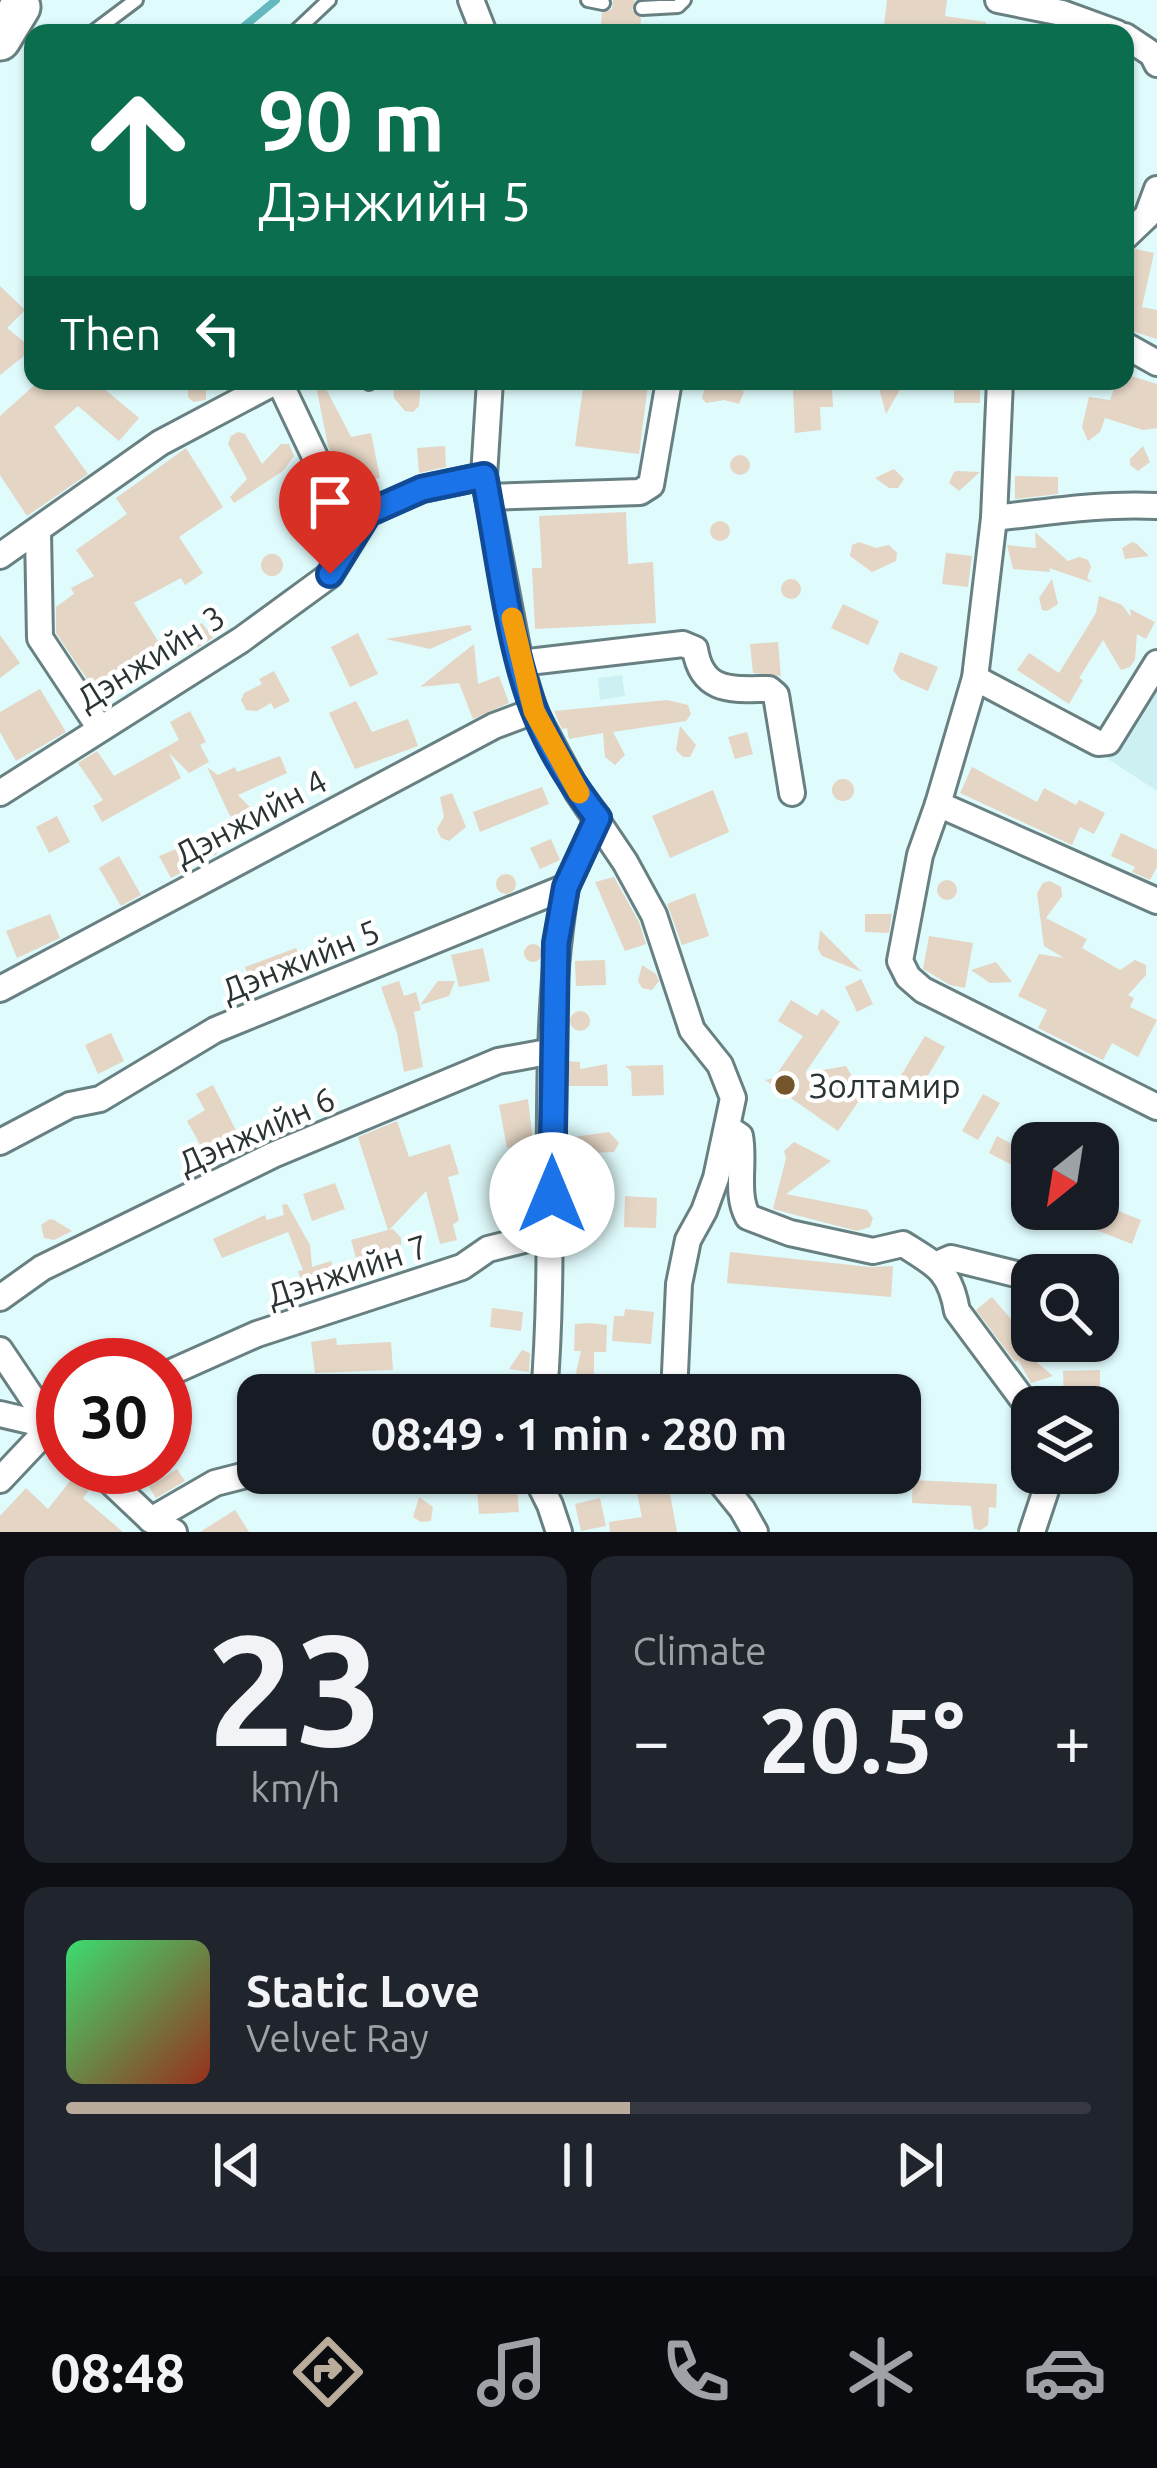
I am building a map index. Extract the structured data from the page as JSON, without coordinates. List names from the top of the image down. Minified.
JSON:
{"streets":{"street":["Дэнжийн 3","Дэнжийн 4","Дэнжийн 5","Дэнжийн 6","Дэнжийн 7"]},"places":["Золтамир"],"north":"bottom left","page":{"turn":["90 m","Дэнжийн 5"],"then":"Then","limit":"30","trip":"08:49 · 1 min · 280 m","tile":[["23","km/h"],"Climate"],"heat":["−","20.5°","+"],"song":["Static Love","Velvet Ray"],"tabs":"08:48"}}
